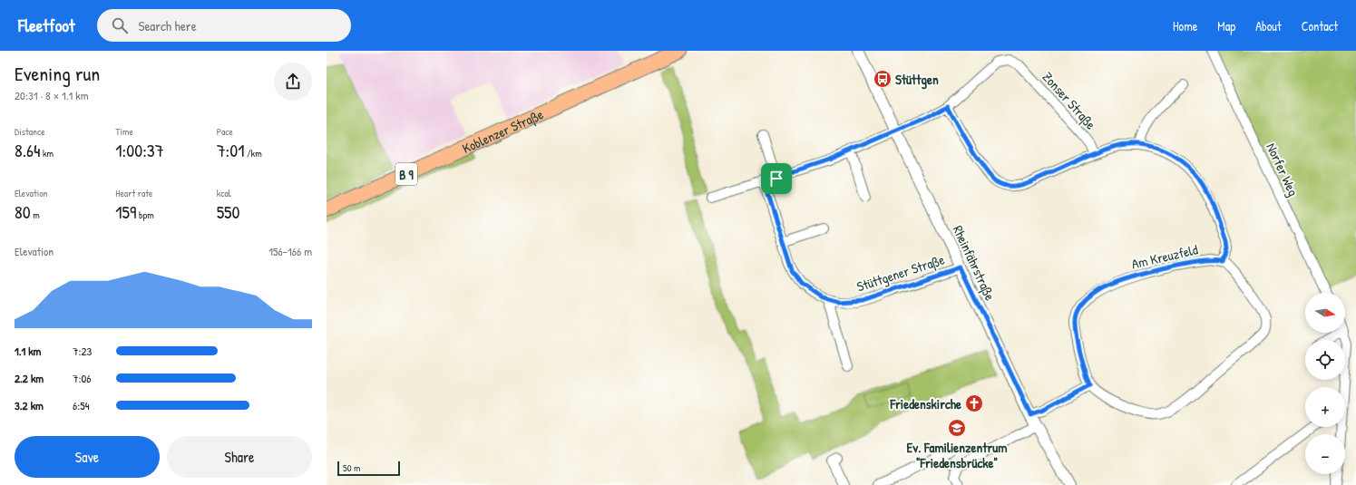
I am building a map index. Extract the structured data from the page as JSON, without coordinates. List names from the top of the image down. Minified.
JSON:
{"streets":{"main road":["Koblenzer Straße","B 9"],"street":["Zonser Straße","Norfer Weg","Am Kreuzfeld","Rheinfährstraße","Stüttgener Straße"]},"crossings":[["Zonser Straße","Rheinfährstraße"],["Rheinfährstraße","Stüttgener Straße"]],"places":{"bus stop":["Stüttgen"],"church":["Friedenskirche"],"school or university":["Ev. Familienzentrum \"Friedensbrücke\""]},"scale_bar":"50 m","north":"right","page":{"header":"Fleetfoot","search":"Search here","nav":["Home","Map","About","Contact"],"heading":["Evening run","20:31 · 8 × 1.1 km"],"stats":[["Distance","8.64 km"],["Time","1:00:37"],["Pace","7:01 /km"],["Elevation","80 m"],["Heart rate","159 bpm"],["kcal","550"]],"chart":["Elevation","156–166 m"],"map_buttons":["+","−"],"list":[{"name":"1.1 km","note":"7:23"},{"name":"2.2 km","note":"7:06"},{"name":"3.2 km","note":"6:54"}],"buttons":["Save","Share"],"scale":"50 m"}}
